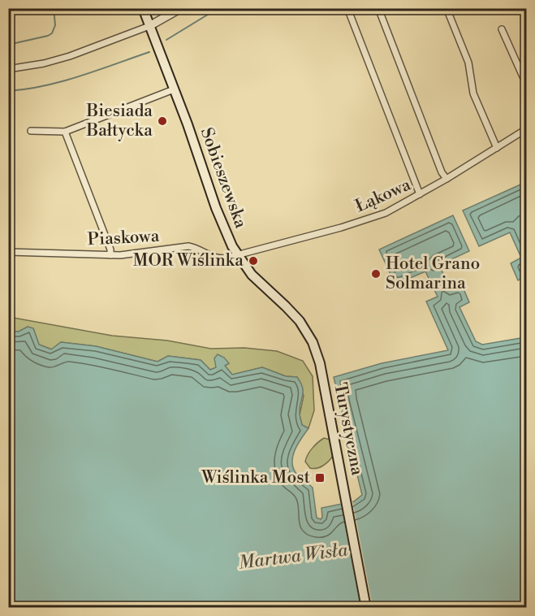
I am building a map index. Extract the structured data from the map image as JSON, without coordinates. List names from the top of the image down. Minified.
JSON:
{"streets":{"main road":["Sobieszewska","Turystyczna"],"street":["Łąkowa","Piaskowa"]},"crossings":[["Sobieszewska","Łąkowa"],["Sobieszewska","Piaskowa"],["Sobieszewska","Turystyczna"],["Łąkowa","Piaskowa"]],"water":["Martwa Wisła"],"places":{"other":["Biesiada Bałtycka","MOR Wiślinka","Hotel Grano Solmarina"],"transit":["Wiślinka Most"]}}
